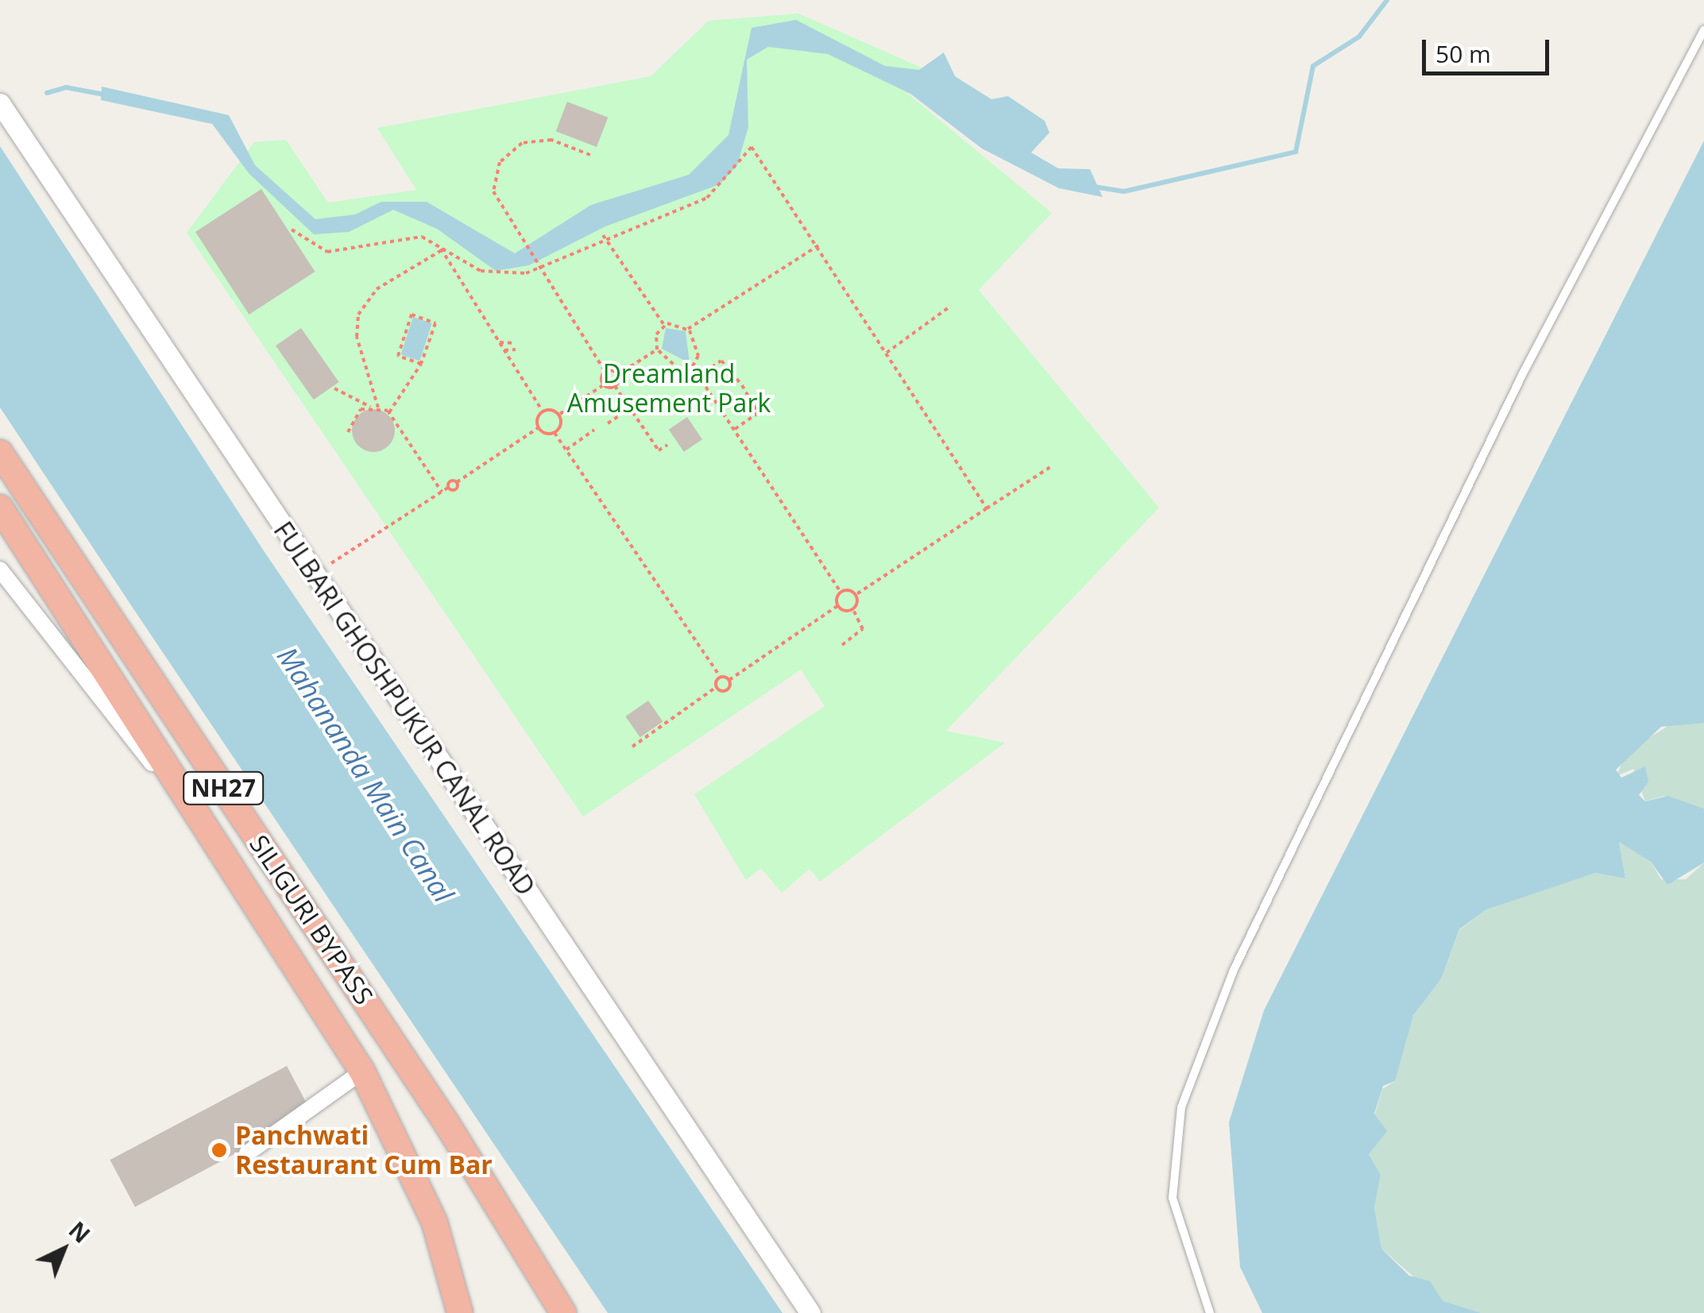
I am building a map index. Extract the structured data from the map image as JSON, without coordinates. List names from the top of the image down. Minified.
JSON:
{"streets":{"highway":["NH27","SILIGURI BYPASS"],"street":["FULBARI GHOSHPUKUR CANAL ROAD"]},"water":["Mahananda Main Canal"],"parks":["Dreamland Amusement Park"],"places":["Panchwati Restaurant Cum Bar"],"scale_bar":"50 m","north":"top right"}
